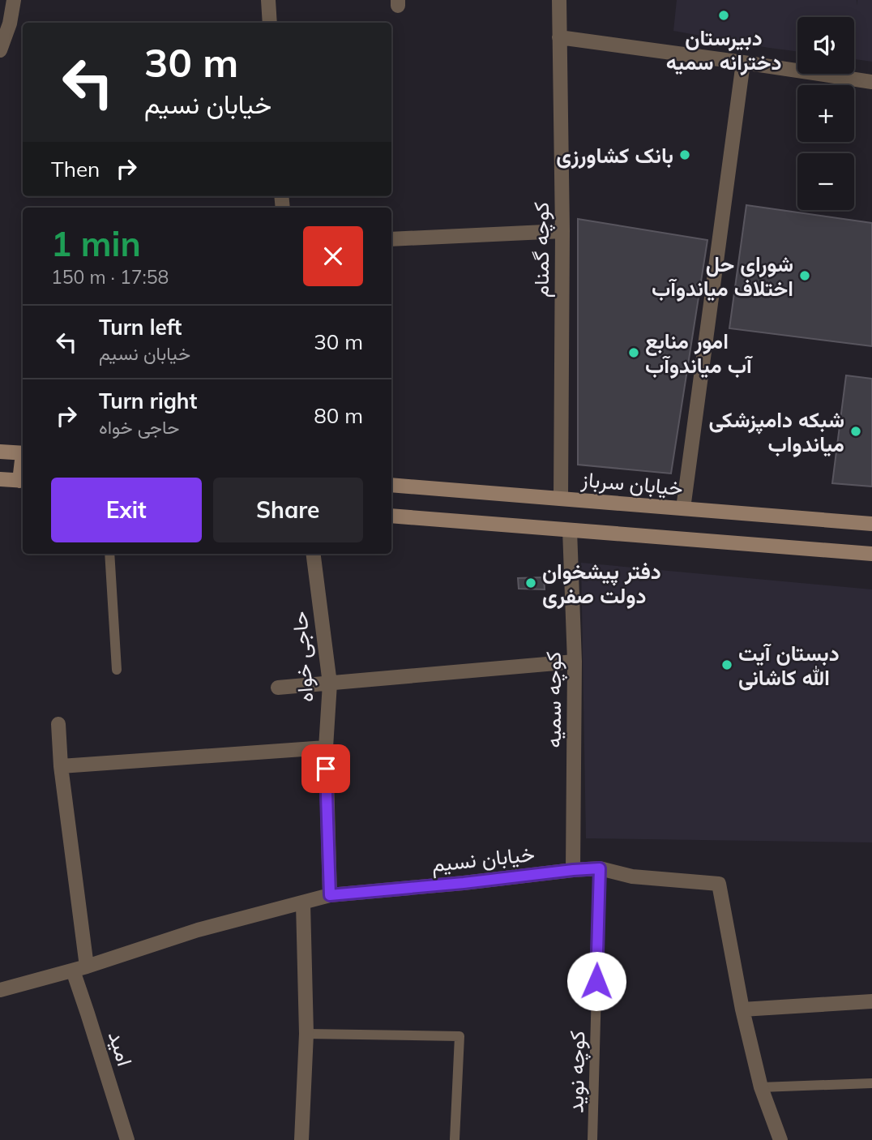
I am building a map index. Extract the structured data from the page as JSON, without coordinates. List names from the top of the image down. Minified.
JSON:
{"streets":{"main road":["خیابان سرباز"],"street":["کوچه گمنام","حاجی خواه","کوچه سمیه","خیابان نسیم","امید"],"lane":["کوچه نوید"]},"crossings":[["کوچه گمنام","خیابان سرباز"],["حاجی خواه","خیابان نسیم"],["کوچه سمیه","خیابان نسیم"],["خیابان نسیم","امید"],["خیابان نسیم","کوچه نوید"]],"places":["دبیرستان دخترانه سمیه","بانک کشاورزی","شورای حل اختلاف میاندوآب","امور منابع آب میاندوآب","شبکه دامپزشکی میاندواب","دفتر پیشخوان دولت صفری","دبستان آیت الله کاشانی"],"page":{"map_buttons":["+","−"],"turn":["30 m","خیابان نسیم"],"then":"Then","heading":["1 min","150 m · 17:58"],"list":[{"name":"Turn left","note":"خیابان نسیم","value":"30 m"},{"name":"Turn right","note":"حاجی خواه","value":"80 m"}],"buttons":["Exit","Share"]}}
